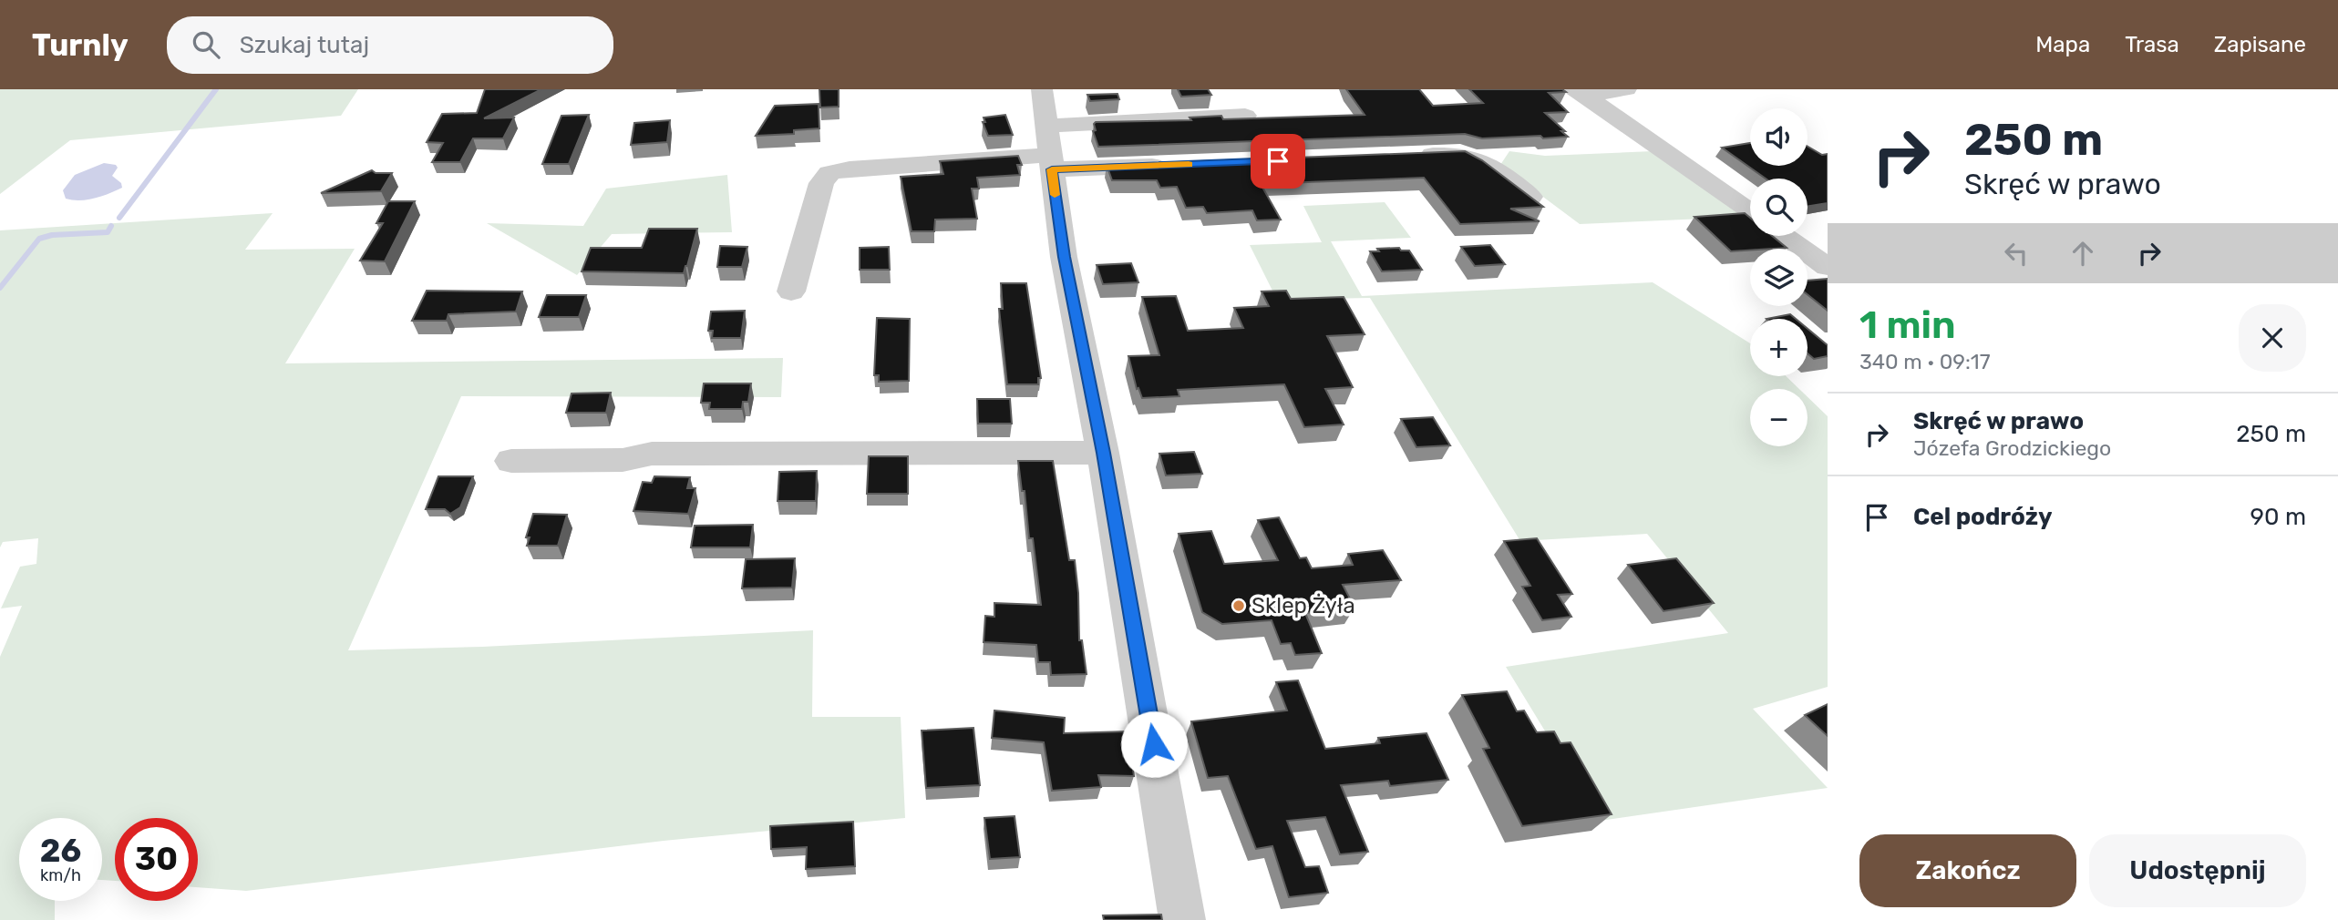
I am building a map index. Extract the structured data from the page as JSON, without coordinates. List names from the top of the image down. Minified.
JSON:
{"places":["Sklep Żyła"],"page":{"header":"Turnly","search":"Szukaj tutaj","nav":["Mapa","Trasa","Zapisane"],"turn":["250 m","Skręć w prawo"],"map_buttons":["+","−"],"heading":["1 min","340 m · 09:17"],"list":[{"name":"Skręć w prawo","note":"Józefa Grodzickiego","value":"250 m"},{"name":"Cel podróży","value":"90 m"}],"speed":"26 km/h","limit":"30","buttons":["Zakończ","Udostępnij"]}}
